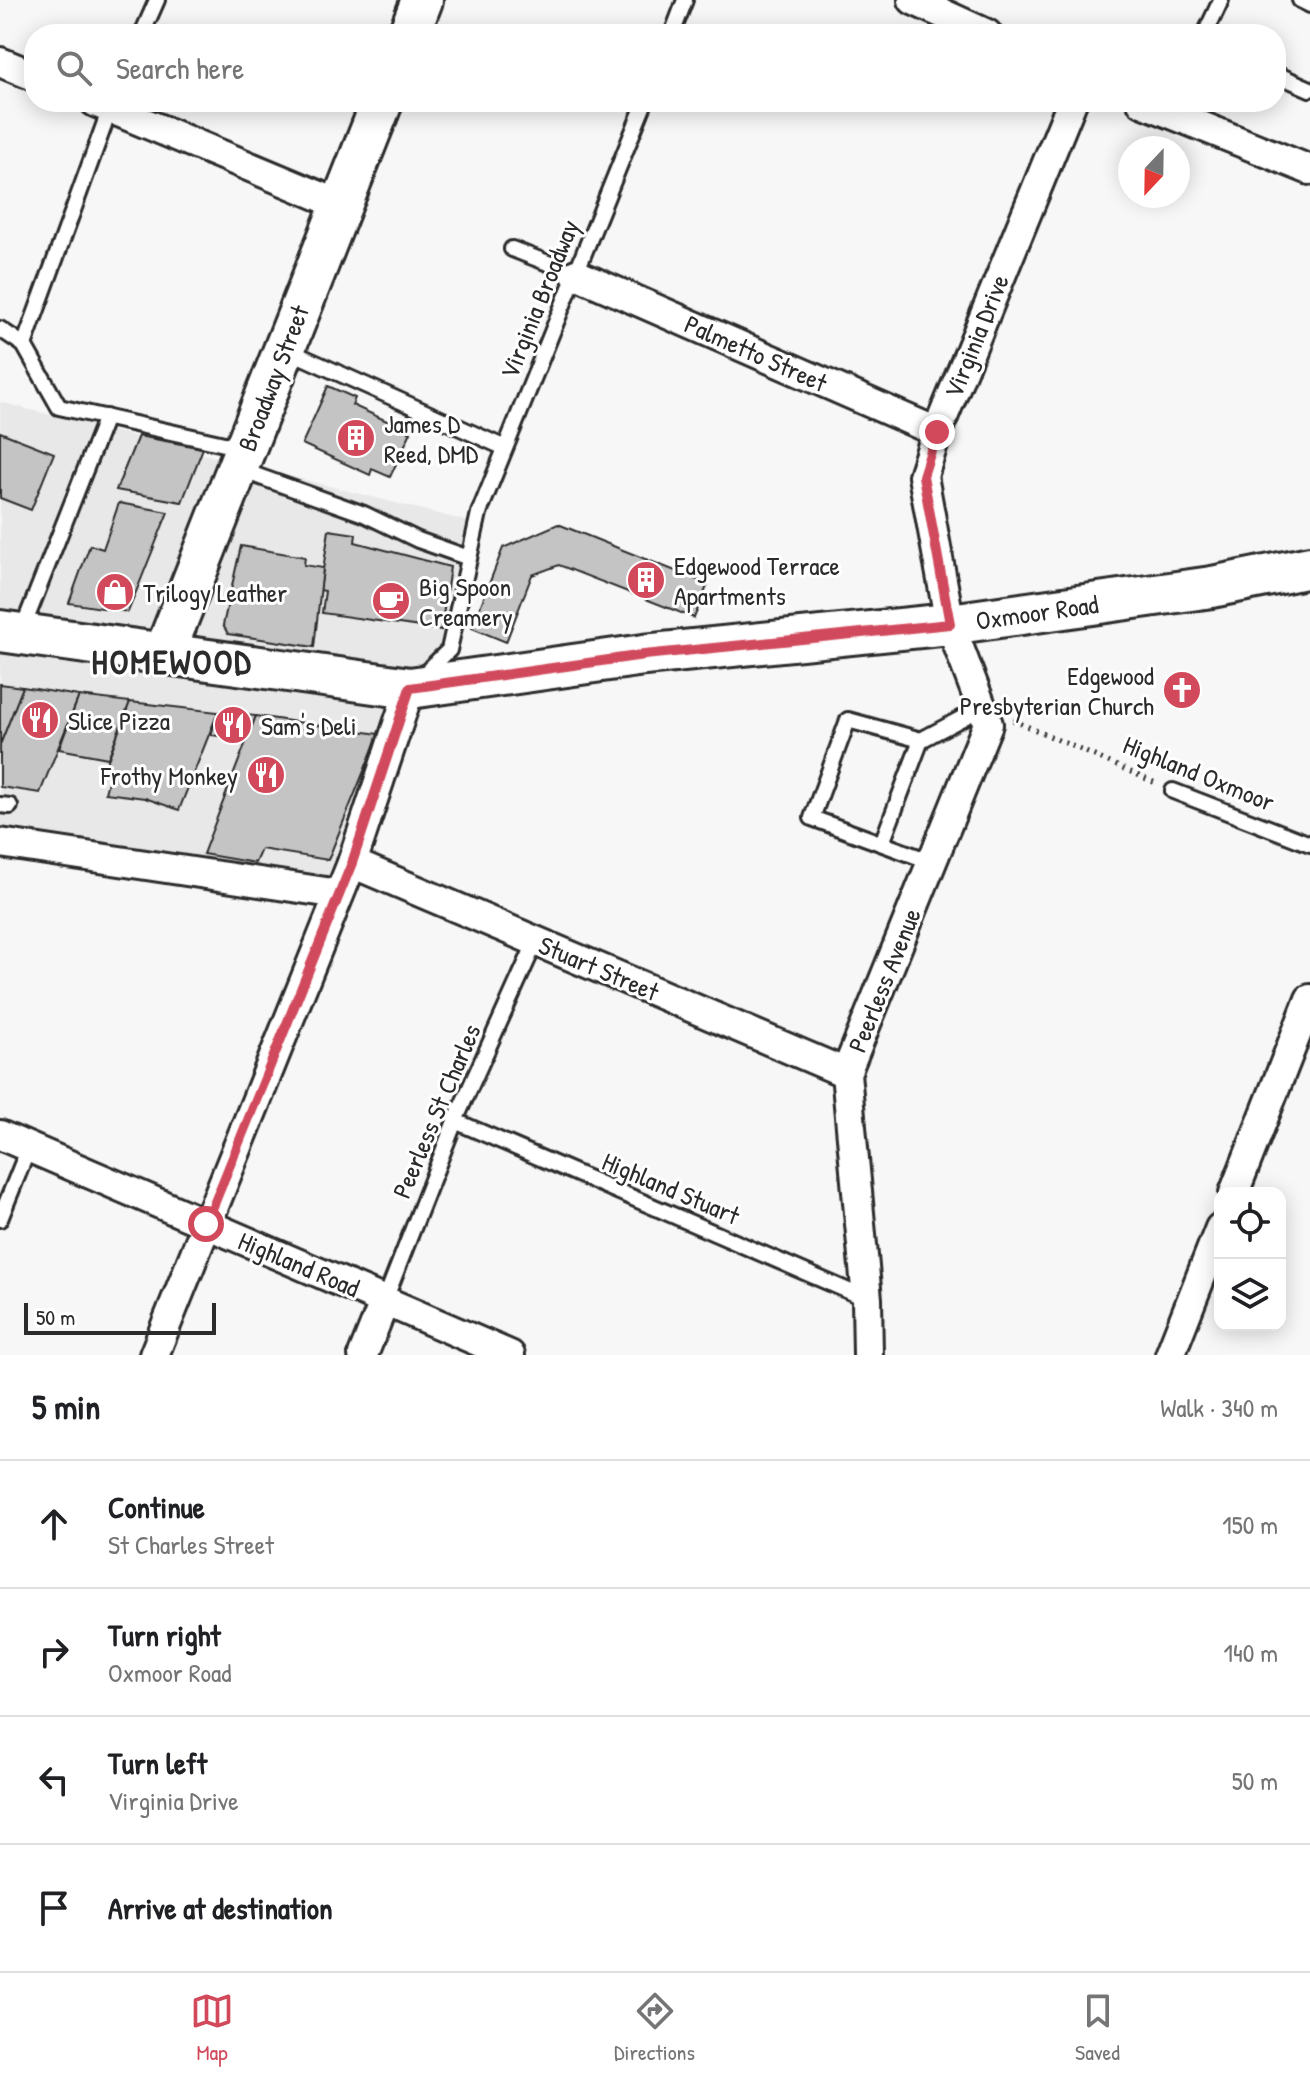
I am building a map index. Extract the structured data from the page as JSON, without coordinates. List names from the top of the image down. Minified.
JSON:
{"streets":{"main road":["Broadway Street","Oxmoor Road"],"street":["Virginia Drive","Palmetto Street","Stuart Street","Peerless Avenue","Highland Road"],"lane":["Virginia Broadway","Highland Oxmoor","Peerless St Charles","Highland Stuart"]},"crossings":[["Virginia Broadway","Palmetto Street"],["Virginia Broadway","Oxmoor Road"],["Virginia Drive","Palmetto Street"],["Virginia Drive","Oxmoor Road"],["Virginia Drive","Peerless Avenue"],["Broadway Street","Oxmoor Road"],["Oxmoor Road","Peerless Avenue"],["Highland Oxmoor","Peerless Avenue"],["Stuart Street","Peerless Avenue"],["Stuart Street","Peerless St Charles"],["Peerless Avenue","Highland Stuart"],["Peerless St Charles","Highland Stuart"],["Peerless St Charles","Highland Road"]],"districts":["HOMEWOOD"],"places":{"building":["James D Reed, DMD","Edgewood Terrace Apartments"],"shop":["Trilogy Leather"],"cafe":["Big Spoon Creamery"],"church":["Edgewood Presbyterian Church"],"restaurant":["Slice Pizza","Sam's Deli","Frothy Monkey"]},"scale_bar":"50 m","north":"bottom","page":{"search":"Search here","scale":"50 m","heading":["5 min","Walk · 340 m"],"list":[["Continue","St Charles Street","150 m"],["Turn right","Oxmoor Road","140 m"],["Turn left","Virginia Drive","50 m"],"Arrive at destination"],"nav":["Map","Directions","Saved"]}}
